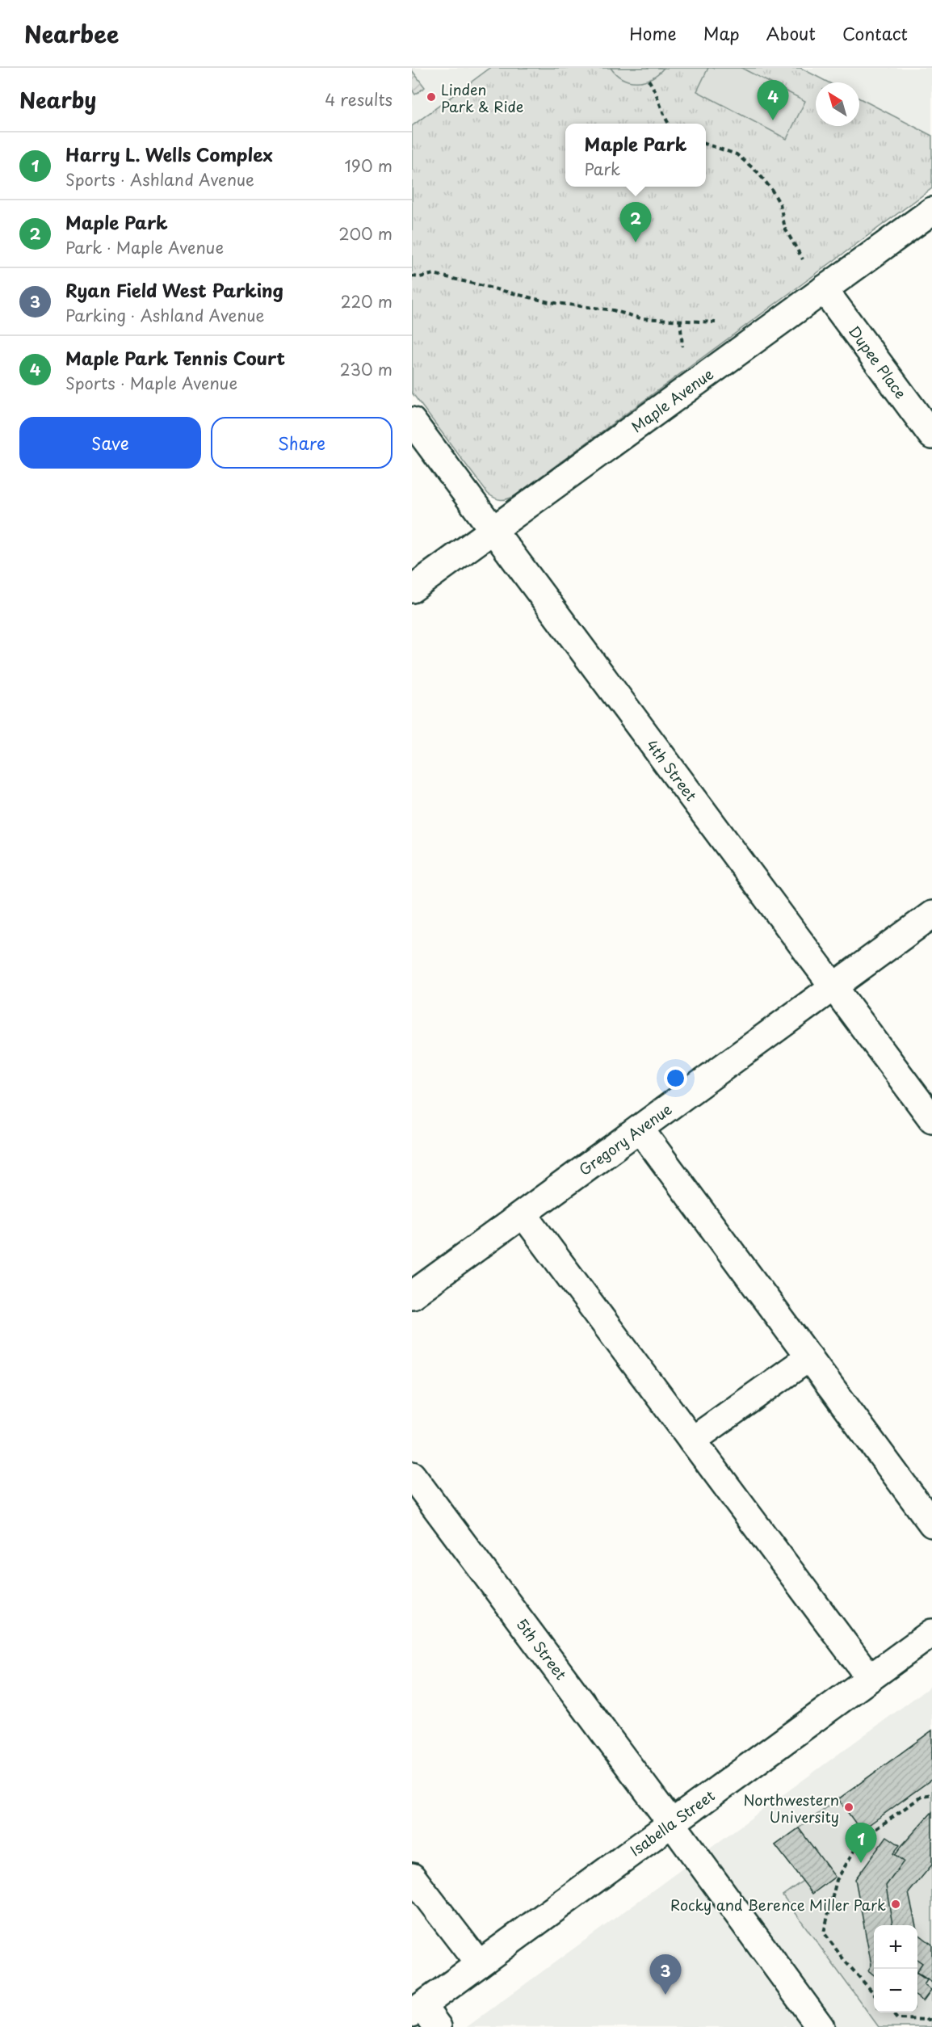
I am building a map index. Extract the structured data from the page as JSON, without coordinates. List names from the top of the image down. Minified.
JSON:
{"streets":{"street":["Dupee Place","Maple Avenue","4th Street","Gregory Avenue","5th Street","Isabella Street"]},"crossings":[["Dupee Place","Maple Avenue"],["Maple Avenue","4th Street"],["4th Street","Gregory Avenue"],["5th Street","Isabella Street"]],"places":["Linden Park & Ride","Northwestern University","Rocky and Berence Miller Park"],"north":"top left","page":{"header":"Nearbee","nav":["Home","Map","About","Contact"],"heading":["Nearby","4 results"],"pins":["4","2","1","3"],"popup":["Maple Park","Park"],"list":[{"mark":"1","name":"Harry L. Wells Complex","note":"Sports · Ashland Avenue","value":"190 m"},{"mark":"2","name":"Maple Park","note":"Park · Maple Avenue","value":"200 m"},{"mark":"3","name":"Ryan Field West Parking","note":"Parking · Ashland Avenue","value":"220 m"},{"mark":"4","name":"Maple Park Tennis Court","note":"Sports · Maple Avenue","value":"230 m"}],"buttons":["Save","Share"],"map_buttons":["+","−"]}}
